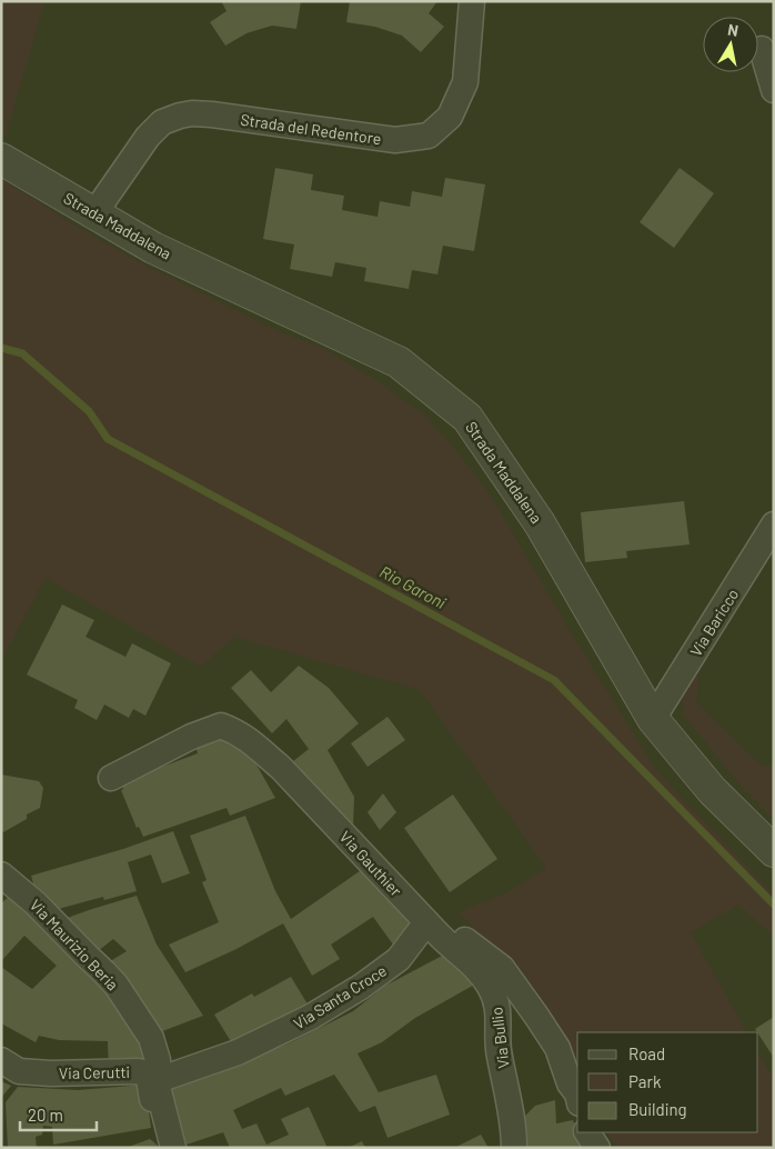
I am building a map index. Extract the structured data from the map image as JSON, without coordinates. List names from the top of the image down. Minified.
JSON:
{"streets":{"street":["Strada del Redentore","Strada Maddalena","Via Baricco","Via Gauthier","Via Maurizio Beria","Via Santa Croce","Via Bullio","Via Cerutti"]},"crossings":[["Strada del Redentore","Strada Maddalena"],["Strada Maddalena","Via Baricco"],["Via Gauthier","Via Santa Croce"],["Via Gauthier","Via Bullio"],["Via Maurizio Beria","Via Santa Croce"],["Via Santa Croce","Via Bullio"]],"water":["Rio Garoni"],"legend":["Road","Park","Building"],"scale_bar":"20 m","north":"top"}
